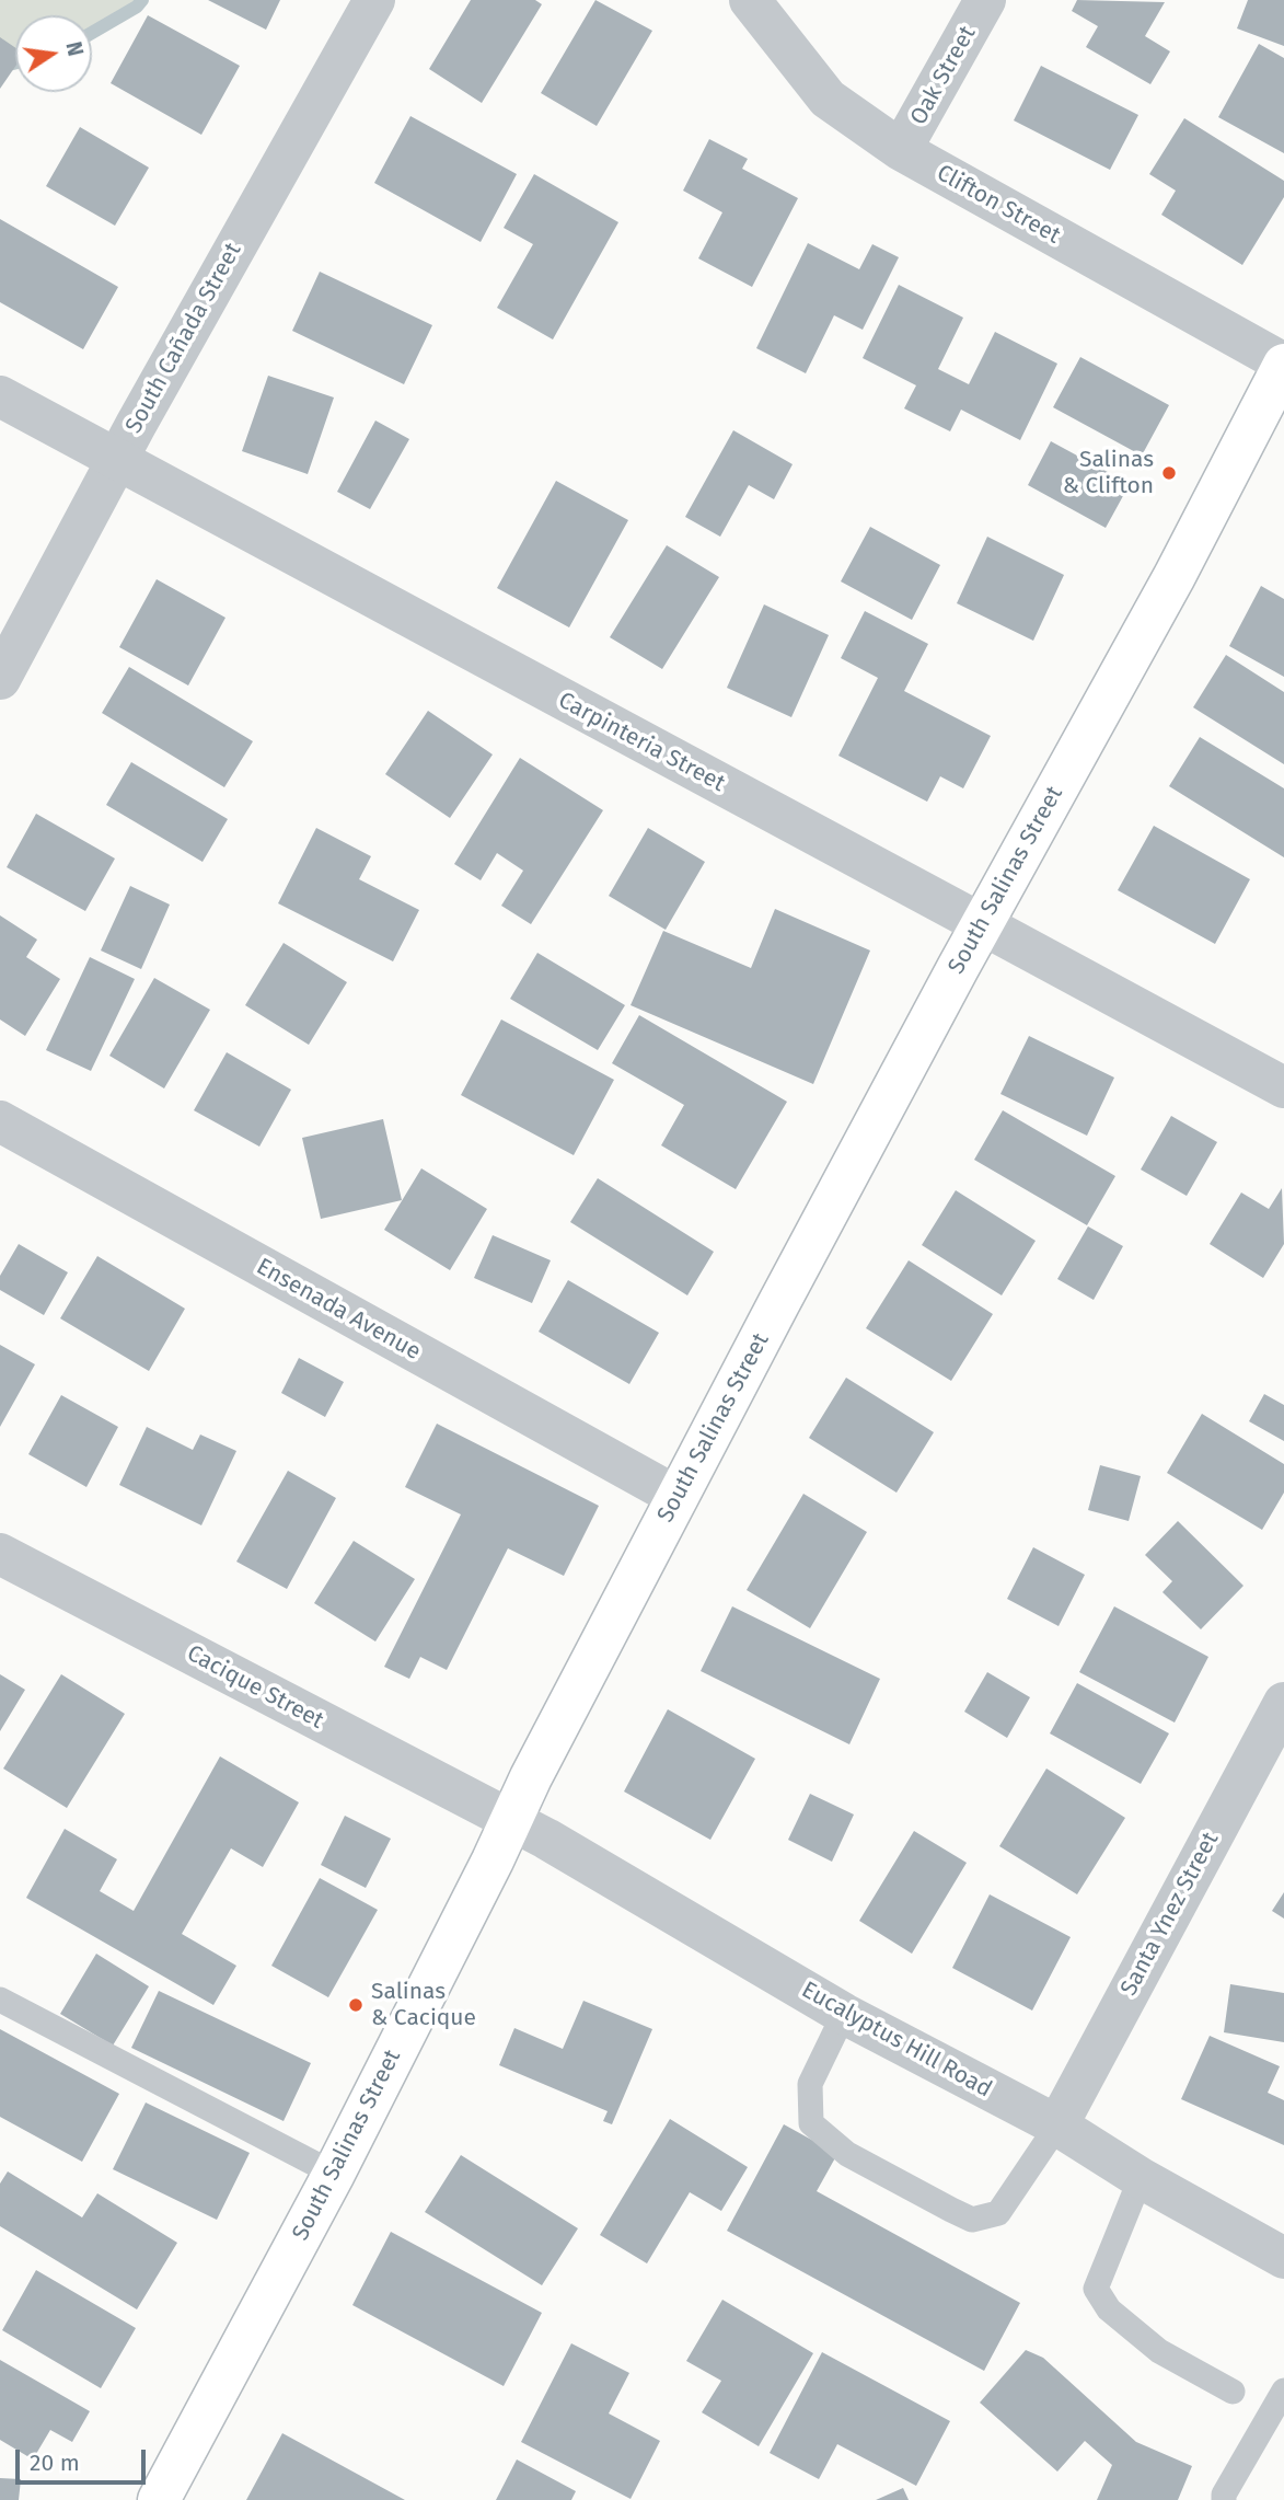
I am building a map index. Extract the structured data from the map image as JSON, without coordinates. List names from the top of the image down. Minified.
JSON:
{"streets":{"main road":["South Salinas Street"],"street":["Oak Street","Clifton Street","South Cañada Street","Carpinteria Street","Ensenada Avenue","Cacique Street","Santa Ynez Street","Eucalyptus Hill Road"]},"crossings":[["Oak Street","Clifton Street"],["Clifton Street","South Salinas Street"],["South Cañada Street","Carpinteria Street"],["Carpinteria Street","South Salinas Street"],["South Salinas Street","Ensenada Avenue"],["South Salinas Street","Cacique Street"],["South Salinas Street","Eucalyptus Hill Road"],["Cacique Street","Eucalyptus Hill Road"],["Santa Ynez Street","Eucalyptus Hill Road"]],"places":["Salinas & Clifton","Salinas & Cacique"],"scale_bar":"20 m","north":"right"}
